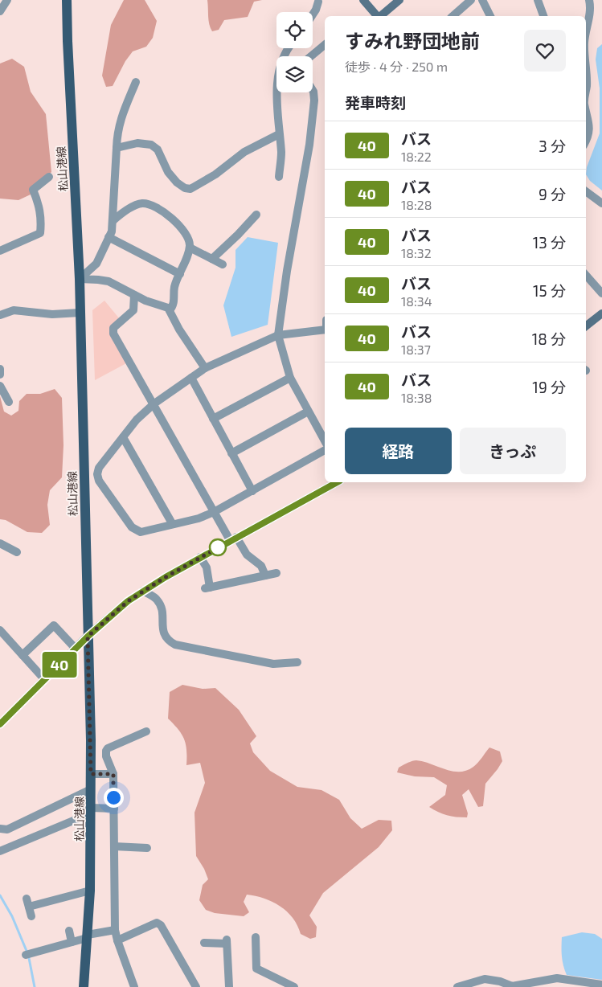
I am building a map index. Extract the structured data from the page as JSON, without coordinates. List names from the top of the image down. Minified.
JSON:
{"streets":{"main road":["松山港線"]},"lines":["bus line 40"],"page":{"on_map":"40","heading":[["すみれ野団地前","徒歩 · 4 分 · 250 m"],"発車時刻"],"list":[{"mark":"40","name":"バス","note":"18:22","value":"3 分"},{"mark":"40","name":"バス","note":"18:28","value":"9 分"},{"mark":"40","name":"バス","note":"18:32","value":"13 分"},{"mark":"40","name":"バス","note":"18:34","value":"15 分"},{"mark":"40","name":"バス","note":"18:37","value":"18 分"},{"mark":"40","name":"バス","note":"18:38","value":"19 分"}],"buttons":["経路","きっぷ"]}}
